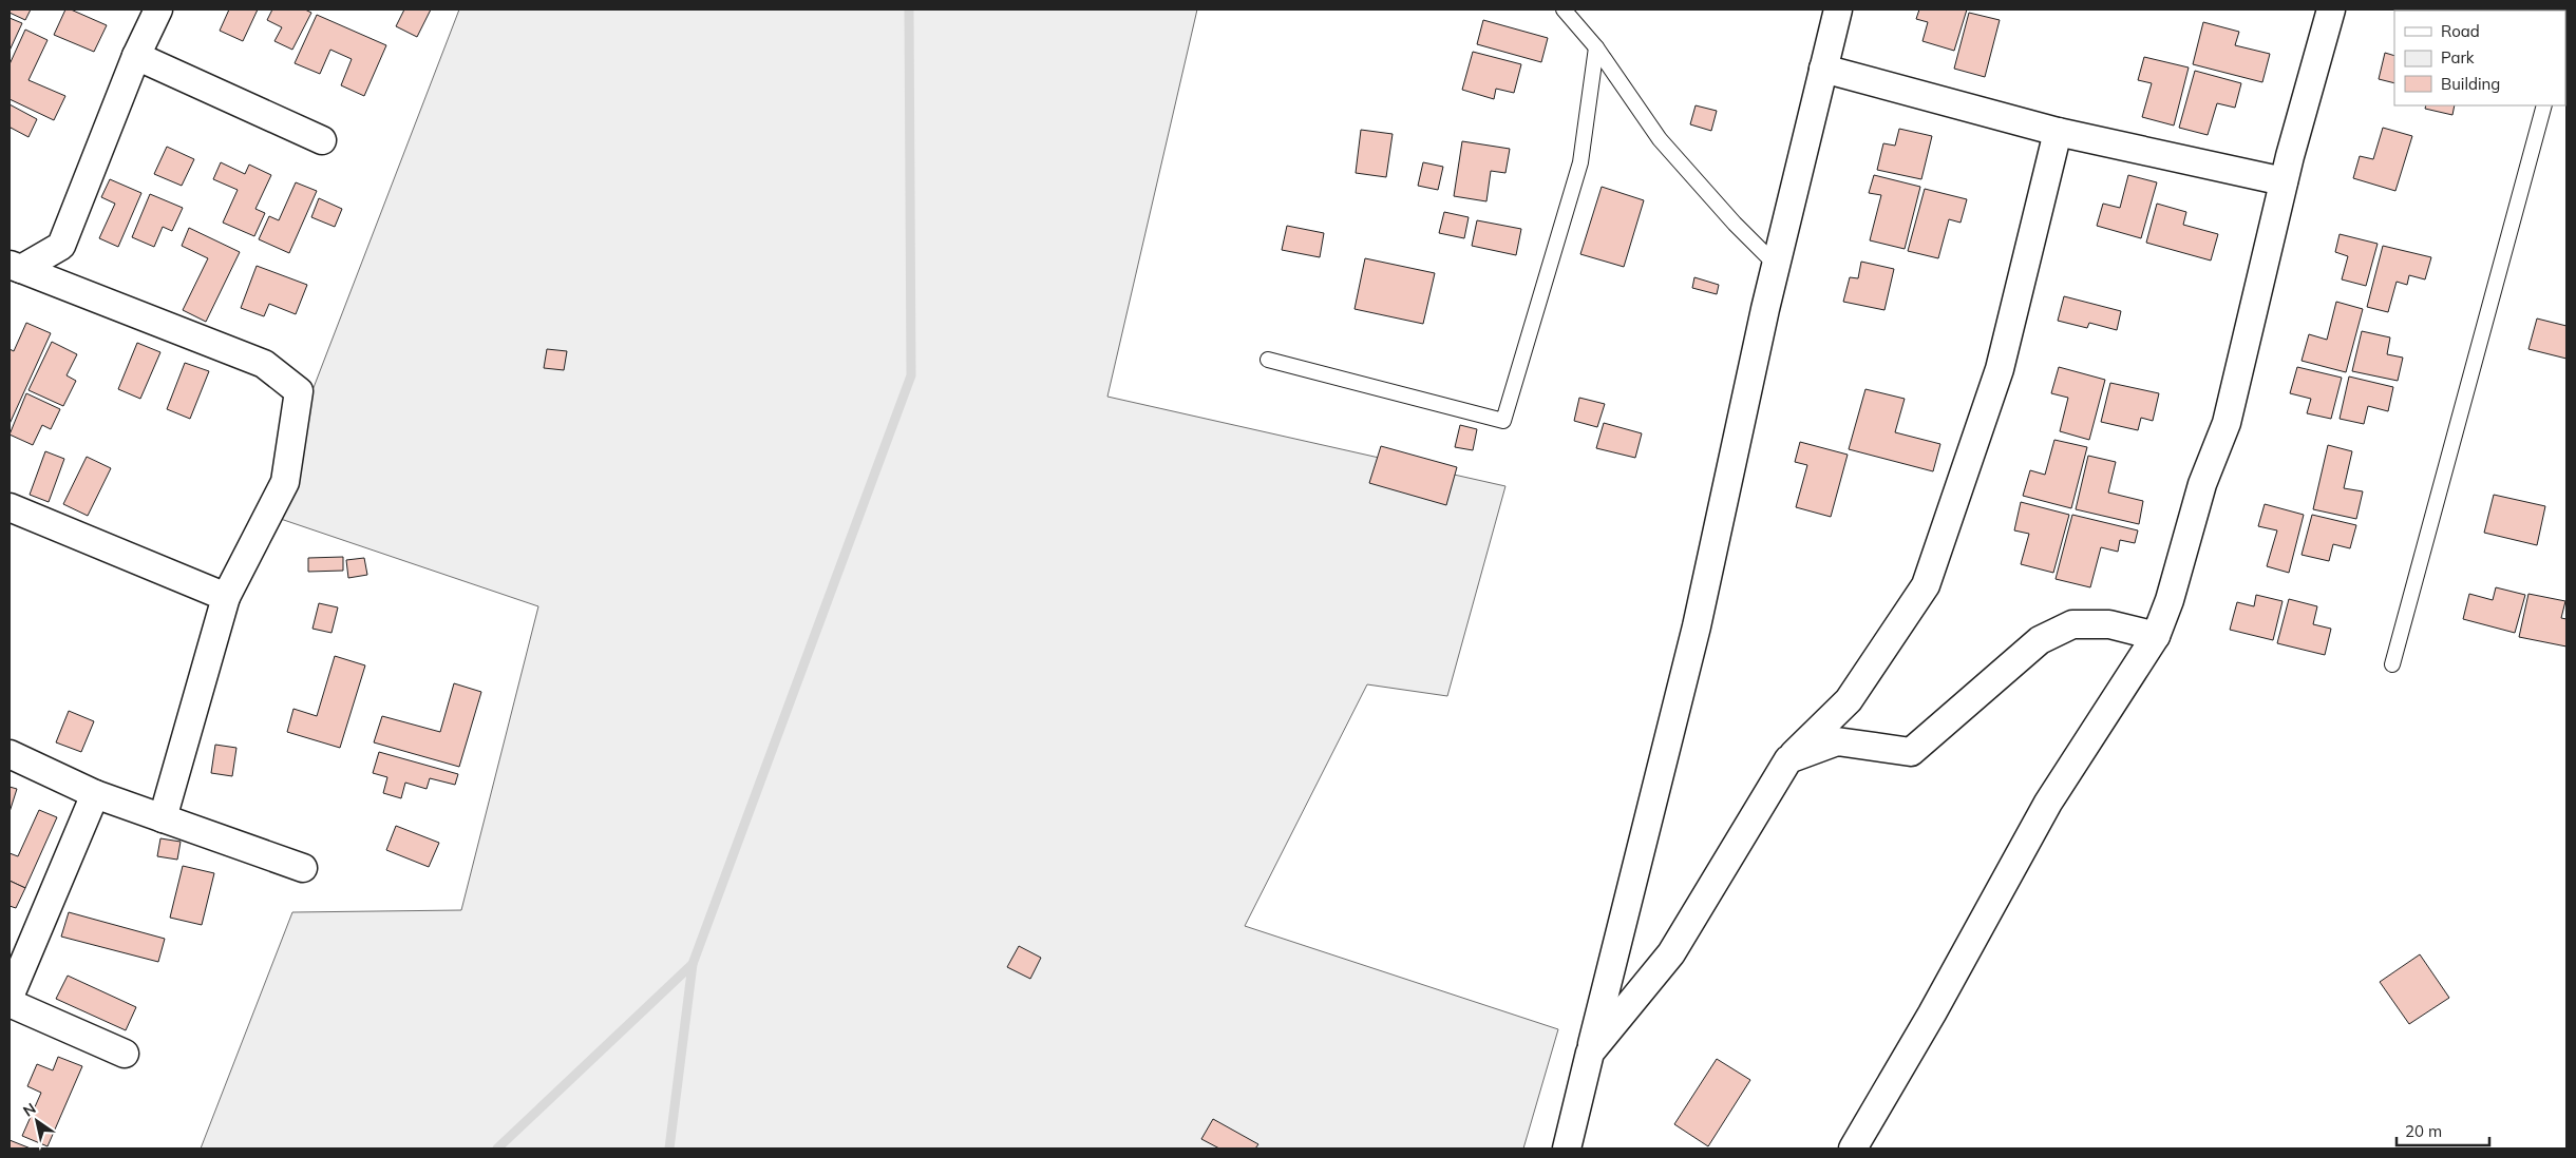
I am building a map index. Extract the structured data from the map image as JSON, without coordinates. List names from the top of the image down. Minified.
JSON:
{"legend":["Road","Park","Building"],"scale_bar":"20 m","north":"top left"}
